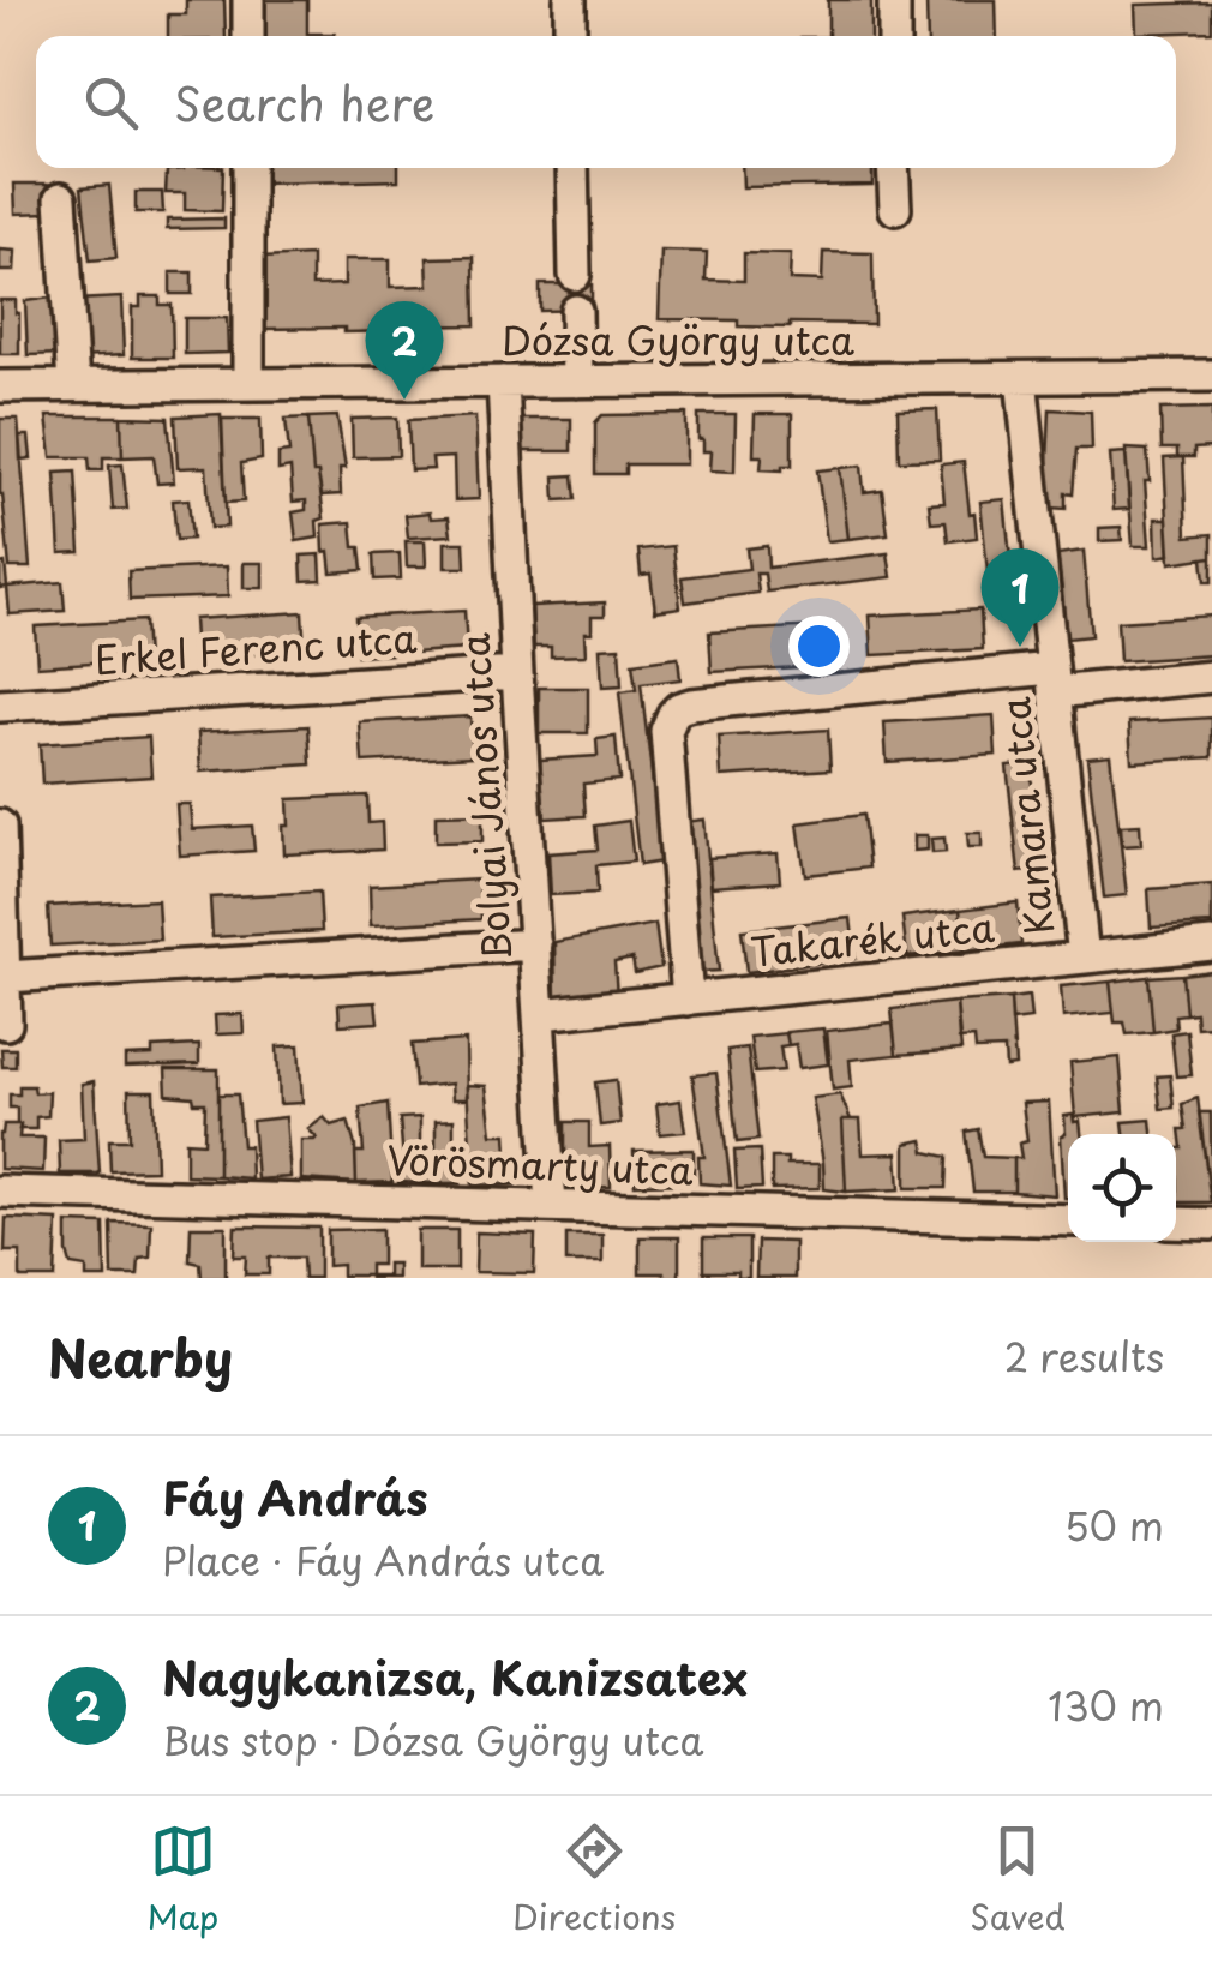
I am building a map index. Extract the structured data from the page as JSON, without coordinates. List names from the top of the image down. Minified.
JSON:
{"streets":{"street":["Dózsa György utca","Erkel Ferenc utca","Bolyai János utca","Kamara utca","Takarék utca","Vörösmarty utca"]},"crossings":[["Dózsa György utca","Bolyai János utca"],["Dózsa György utca","Kamara utca"],["Erkel Ferenc utca","Bolyai János utca"],["Bolyai János utca","Takarék utca"],["Bolyai János utca","Vörösmarty utca"],["Kamara utca","Takarék utca"]],"page":{"search":"Search here","pins":["2","1"],"heading":["Nearby","2 results"],"list":[{"mark":"1","name":"Fáy András","note":"Place · Fáy András utca","value":"50 m"},{"mark":"2","name":"Nagykanizsa, Kanizsatex","note":"Bus stop · Dózsa György utca","value":"130 m"}],"nav":["Map","Directions","Saved"]}}
